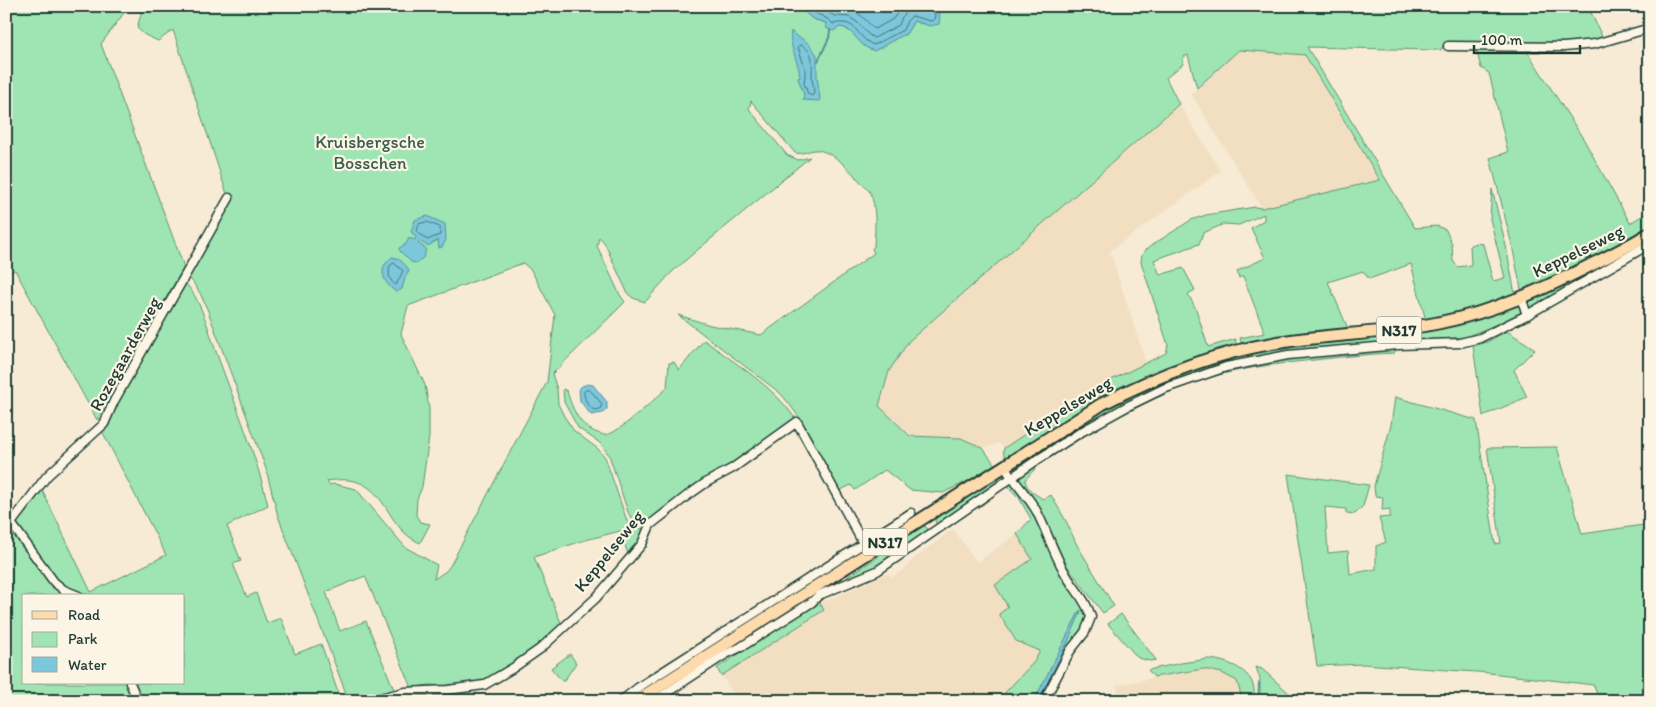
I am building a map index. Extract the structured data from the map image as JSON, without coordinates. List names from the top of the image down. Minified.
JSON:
{"streets":{"main road":["Keppelseweg","N317"],"street":["Rozegaarderweg"]},"parks":["Kruisbergsche Bosschen"],"legend":["Road","Park","Water"],"scale_bar":"100 m"}
